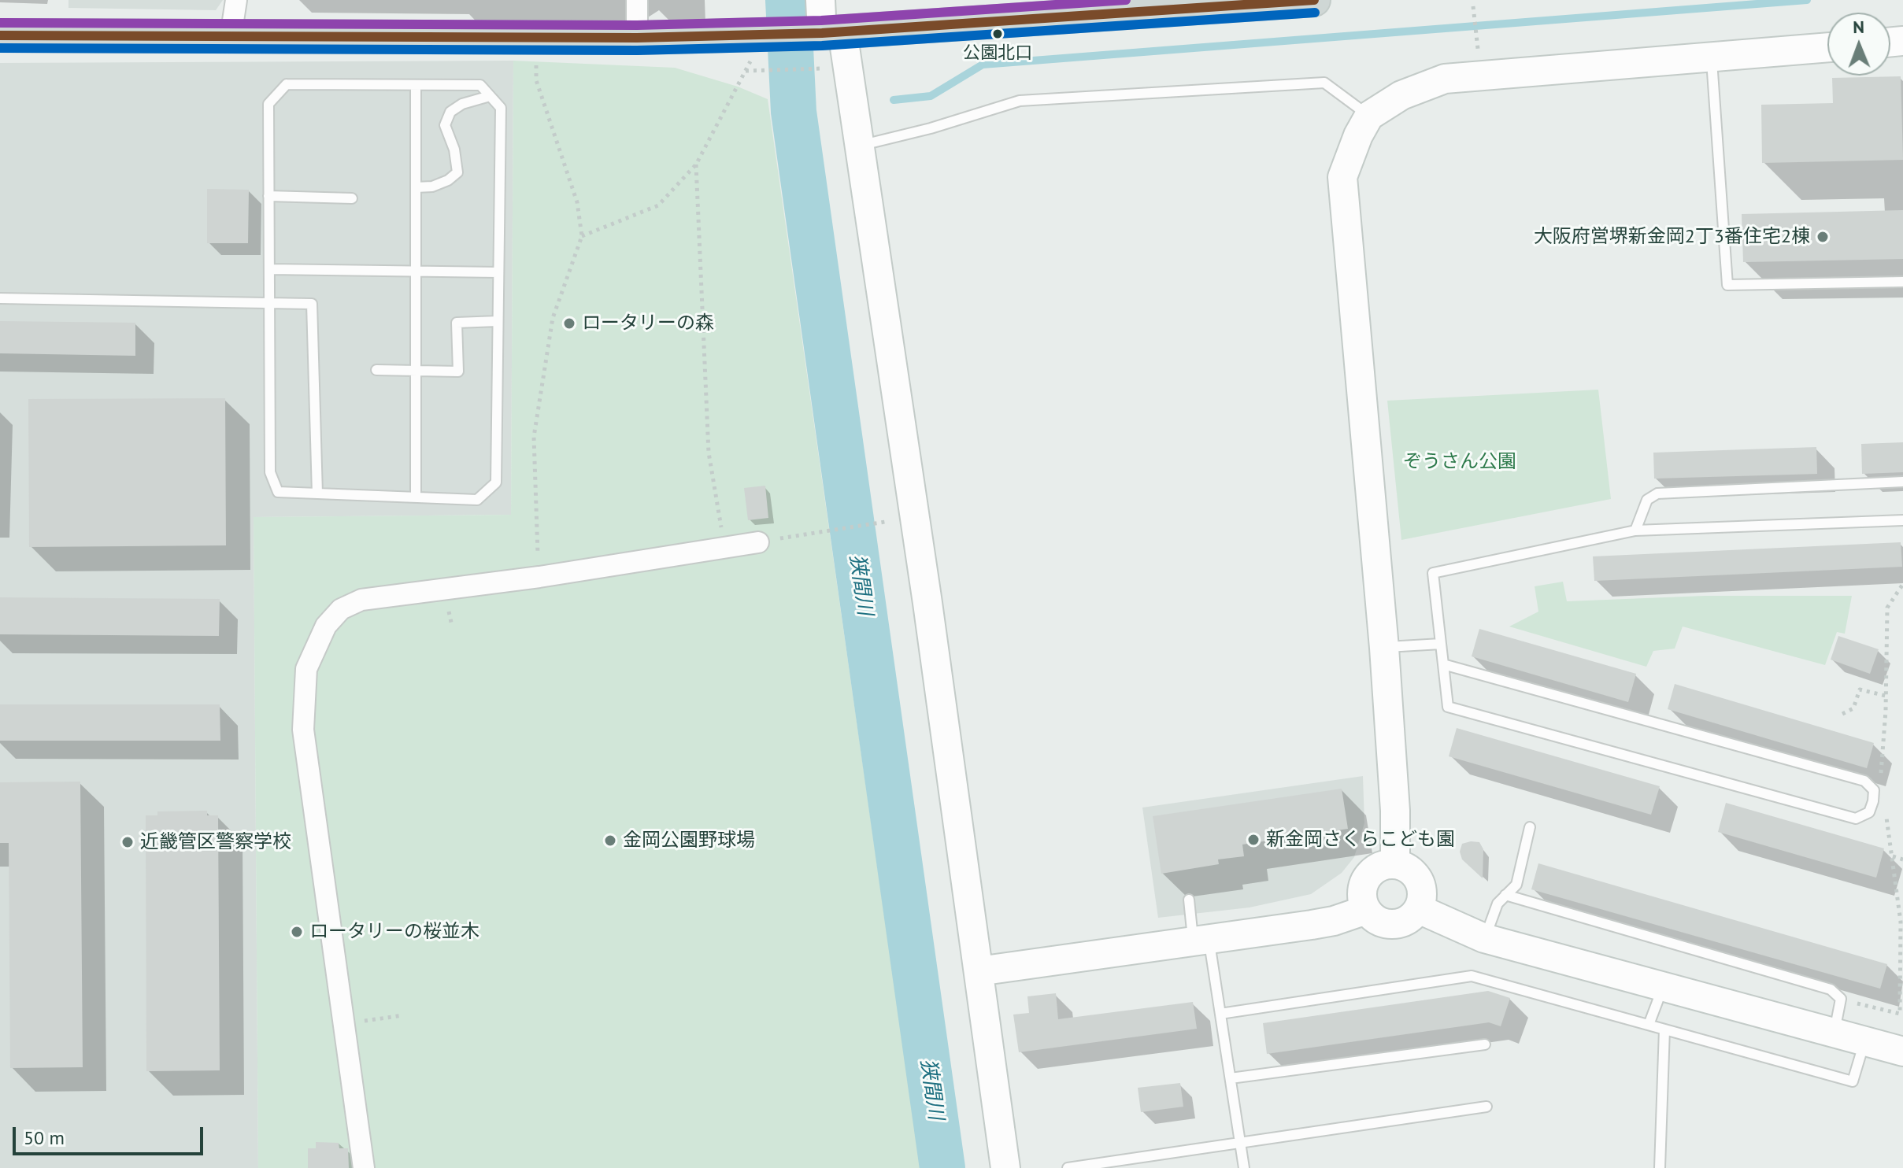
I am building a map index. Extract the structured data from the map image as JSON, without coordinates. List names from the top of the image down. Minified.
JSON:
{"water":["狭間川"],"parks":["ぞうさん公園"],"places":["公園北口","大阪府営堺新金岡2丁3番住宅2棟","ロータリーの森","新金岡さくらこども園","金岡公園野球場","近畿管区警察学校","ロータリーの桜並木"],"scale_bar":"50 m","north":"top"}
